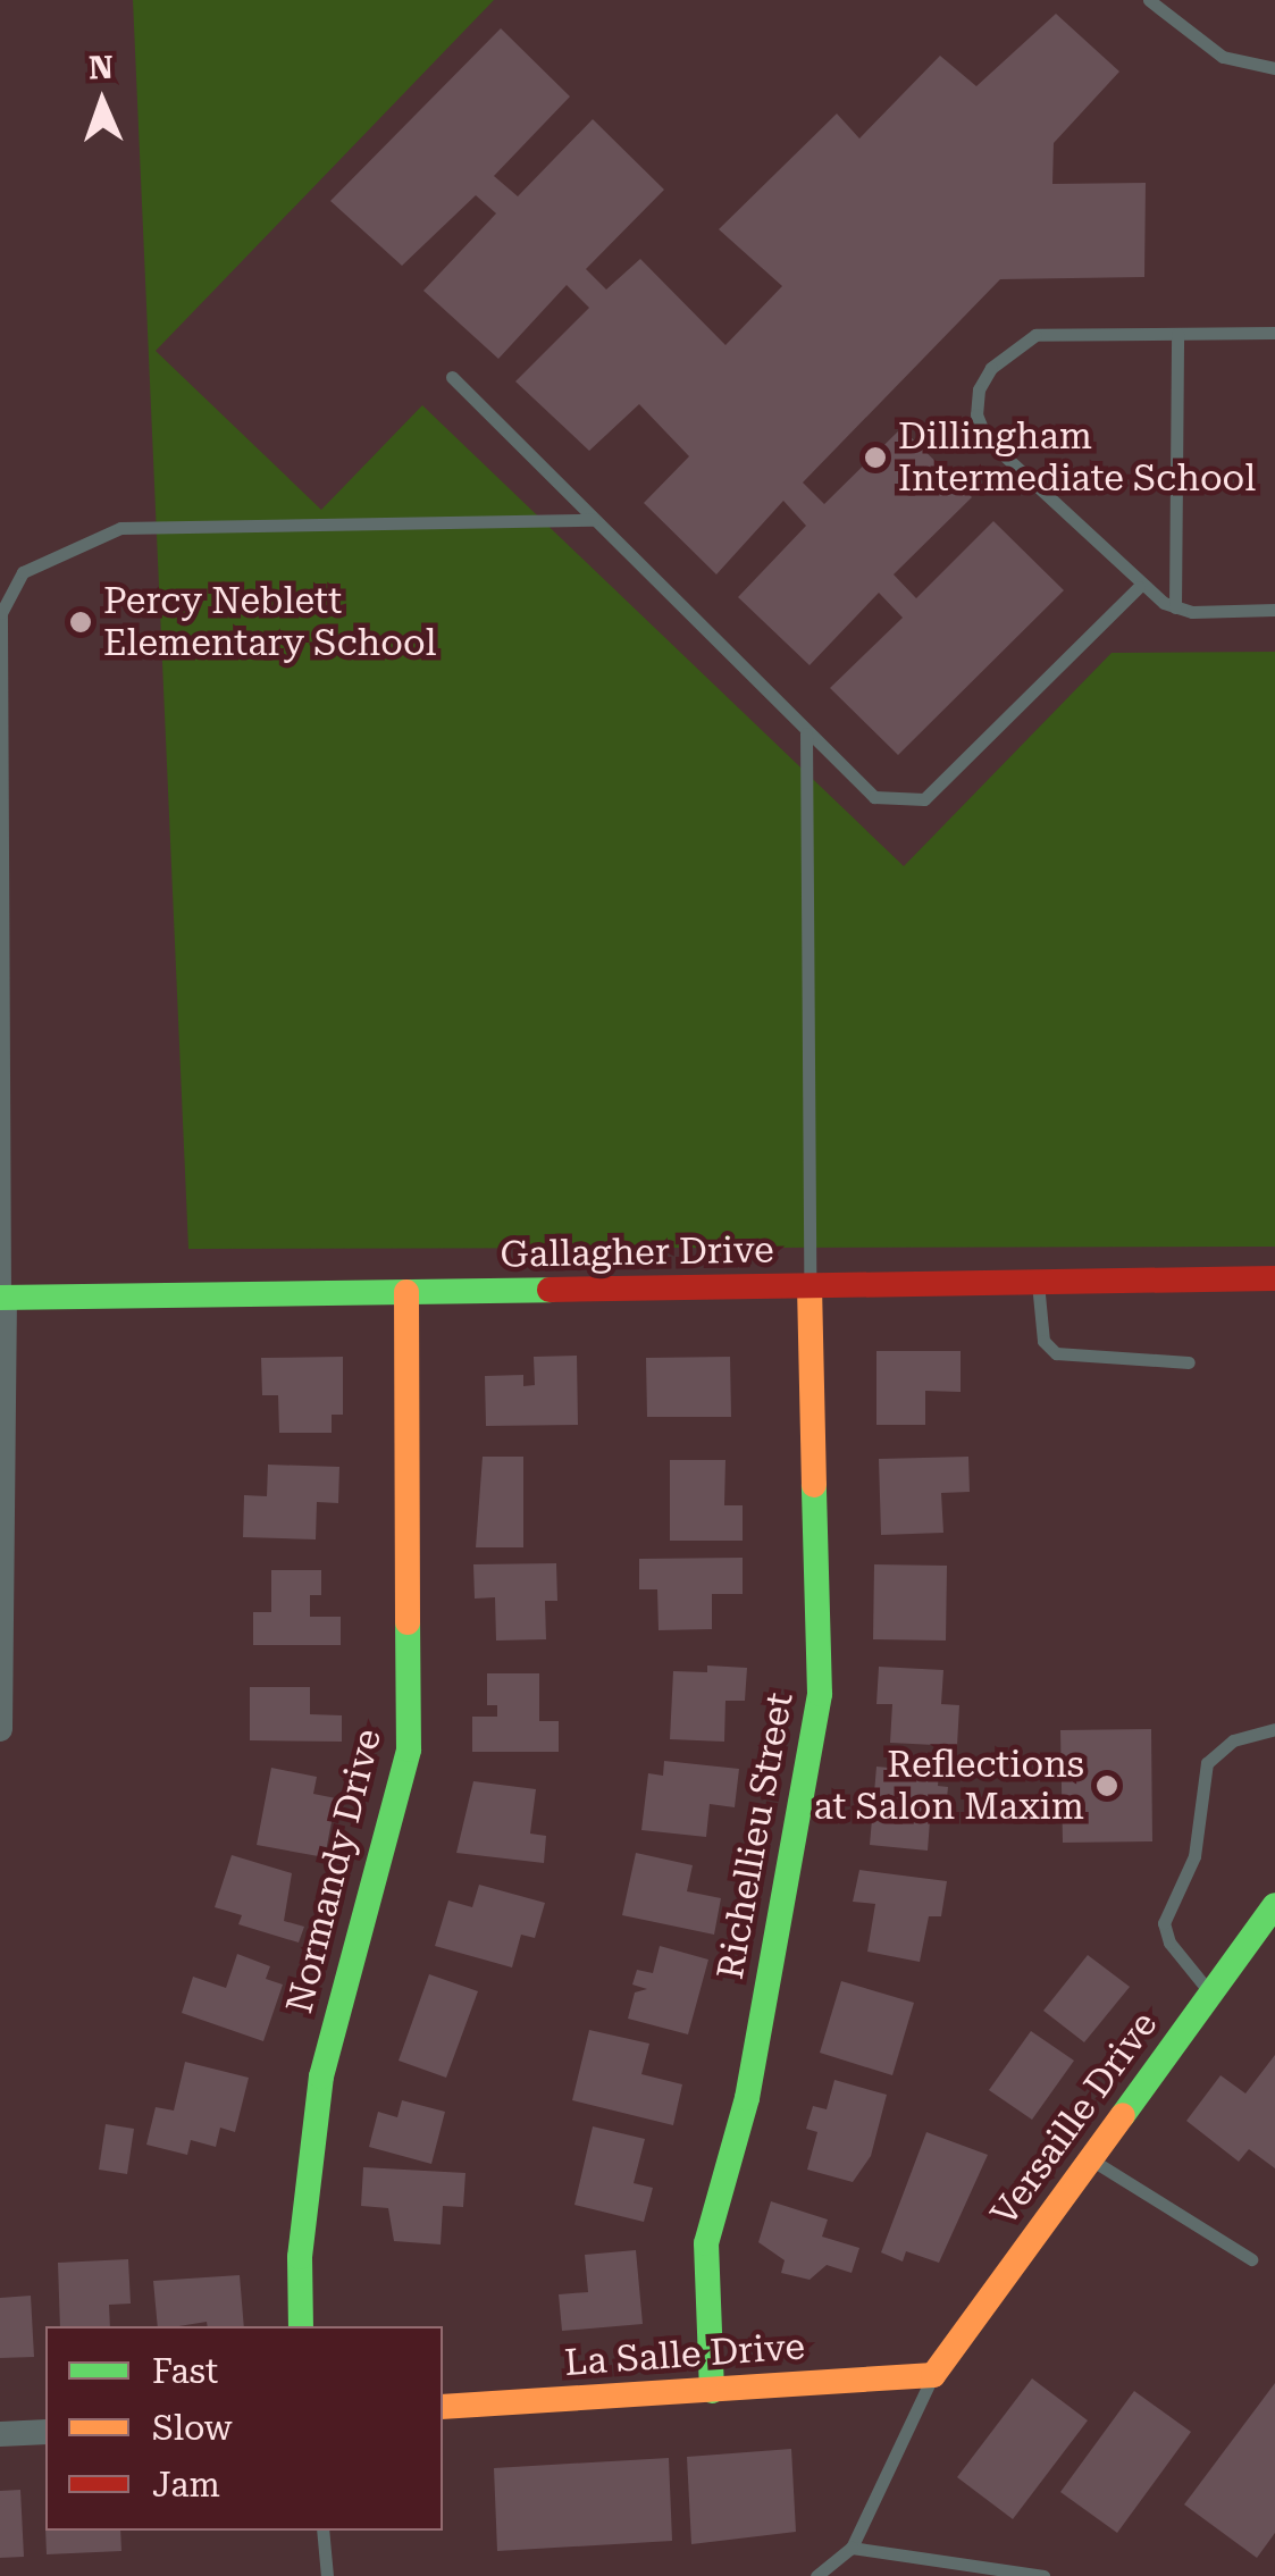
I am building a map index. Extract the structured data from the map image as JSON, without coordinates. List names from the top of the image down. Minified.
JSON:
{"streets":{"street":["Gallagher Drive","Richellieu Street","Normandy Drive","Versaille Drive","La Salle Drive"]},"crossings":[["Gallagher Drive","Richellieu Street"],["Gallagher Drive","Normandy Drive"],["Richellieu Street","La Salle Drive"],["Versaille Drive","La Salle Drive"]],"places":["Dillingham Intermediate School","Percy Neblett Elementary School","Reflections at Salon Maxim"],"legend":["Fast","Slow","Jam"],"north":"top"}
